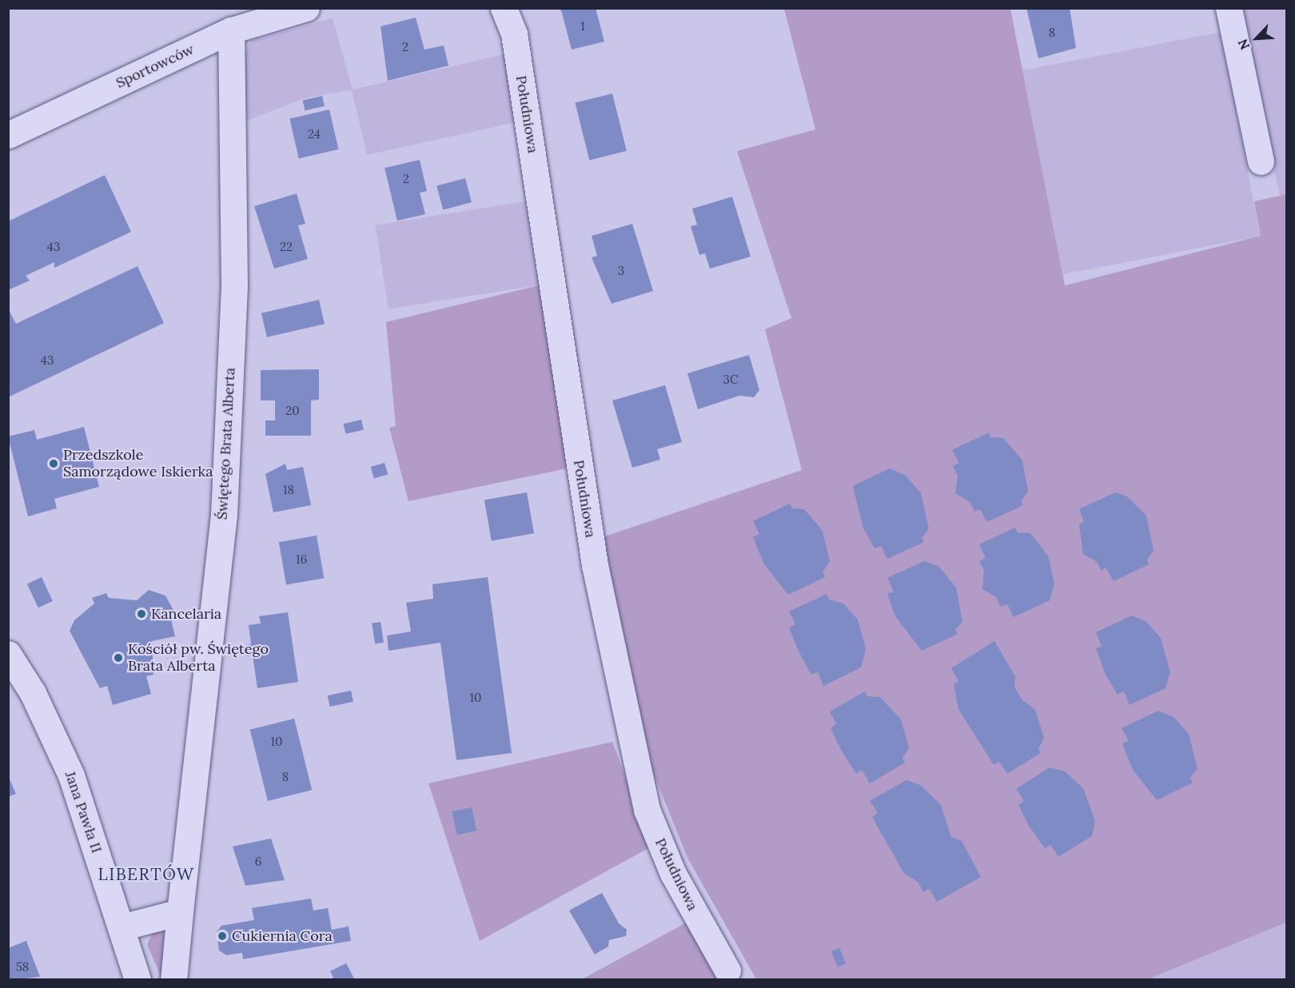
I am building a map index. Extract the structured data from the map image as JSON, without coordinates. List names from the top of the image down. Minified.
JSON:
{"streets":{"street":["Sportowców","Południowa","Świętego Brata Alberta","Jana Pawła II"]},"crossings":[["Sportowców","Świętego Brata Alberta"]],"districts":["LIBERTÓW"],"places":["Przedszkole Samorządowe Iskierka","Kancelaria","Kościół pw. Świętego Brata Alberta","Cukiernia Cora"],"house_numbers":["1","8","2","24","2","43","22","3","43","3C","20","18","16","10","10","8","6","58"],"north":"bottom left"}
